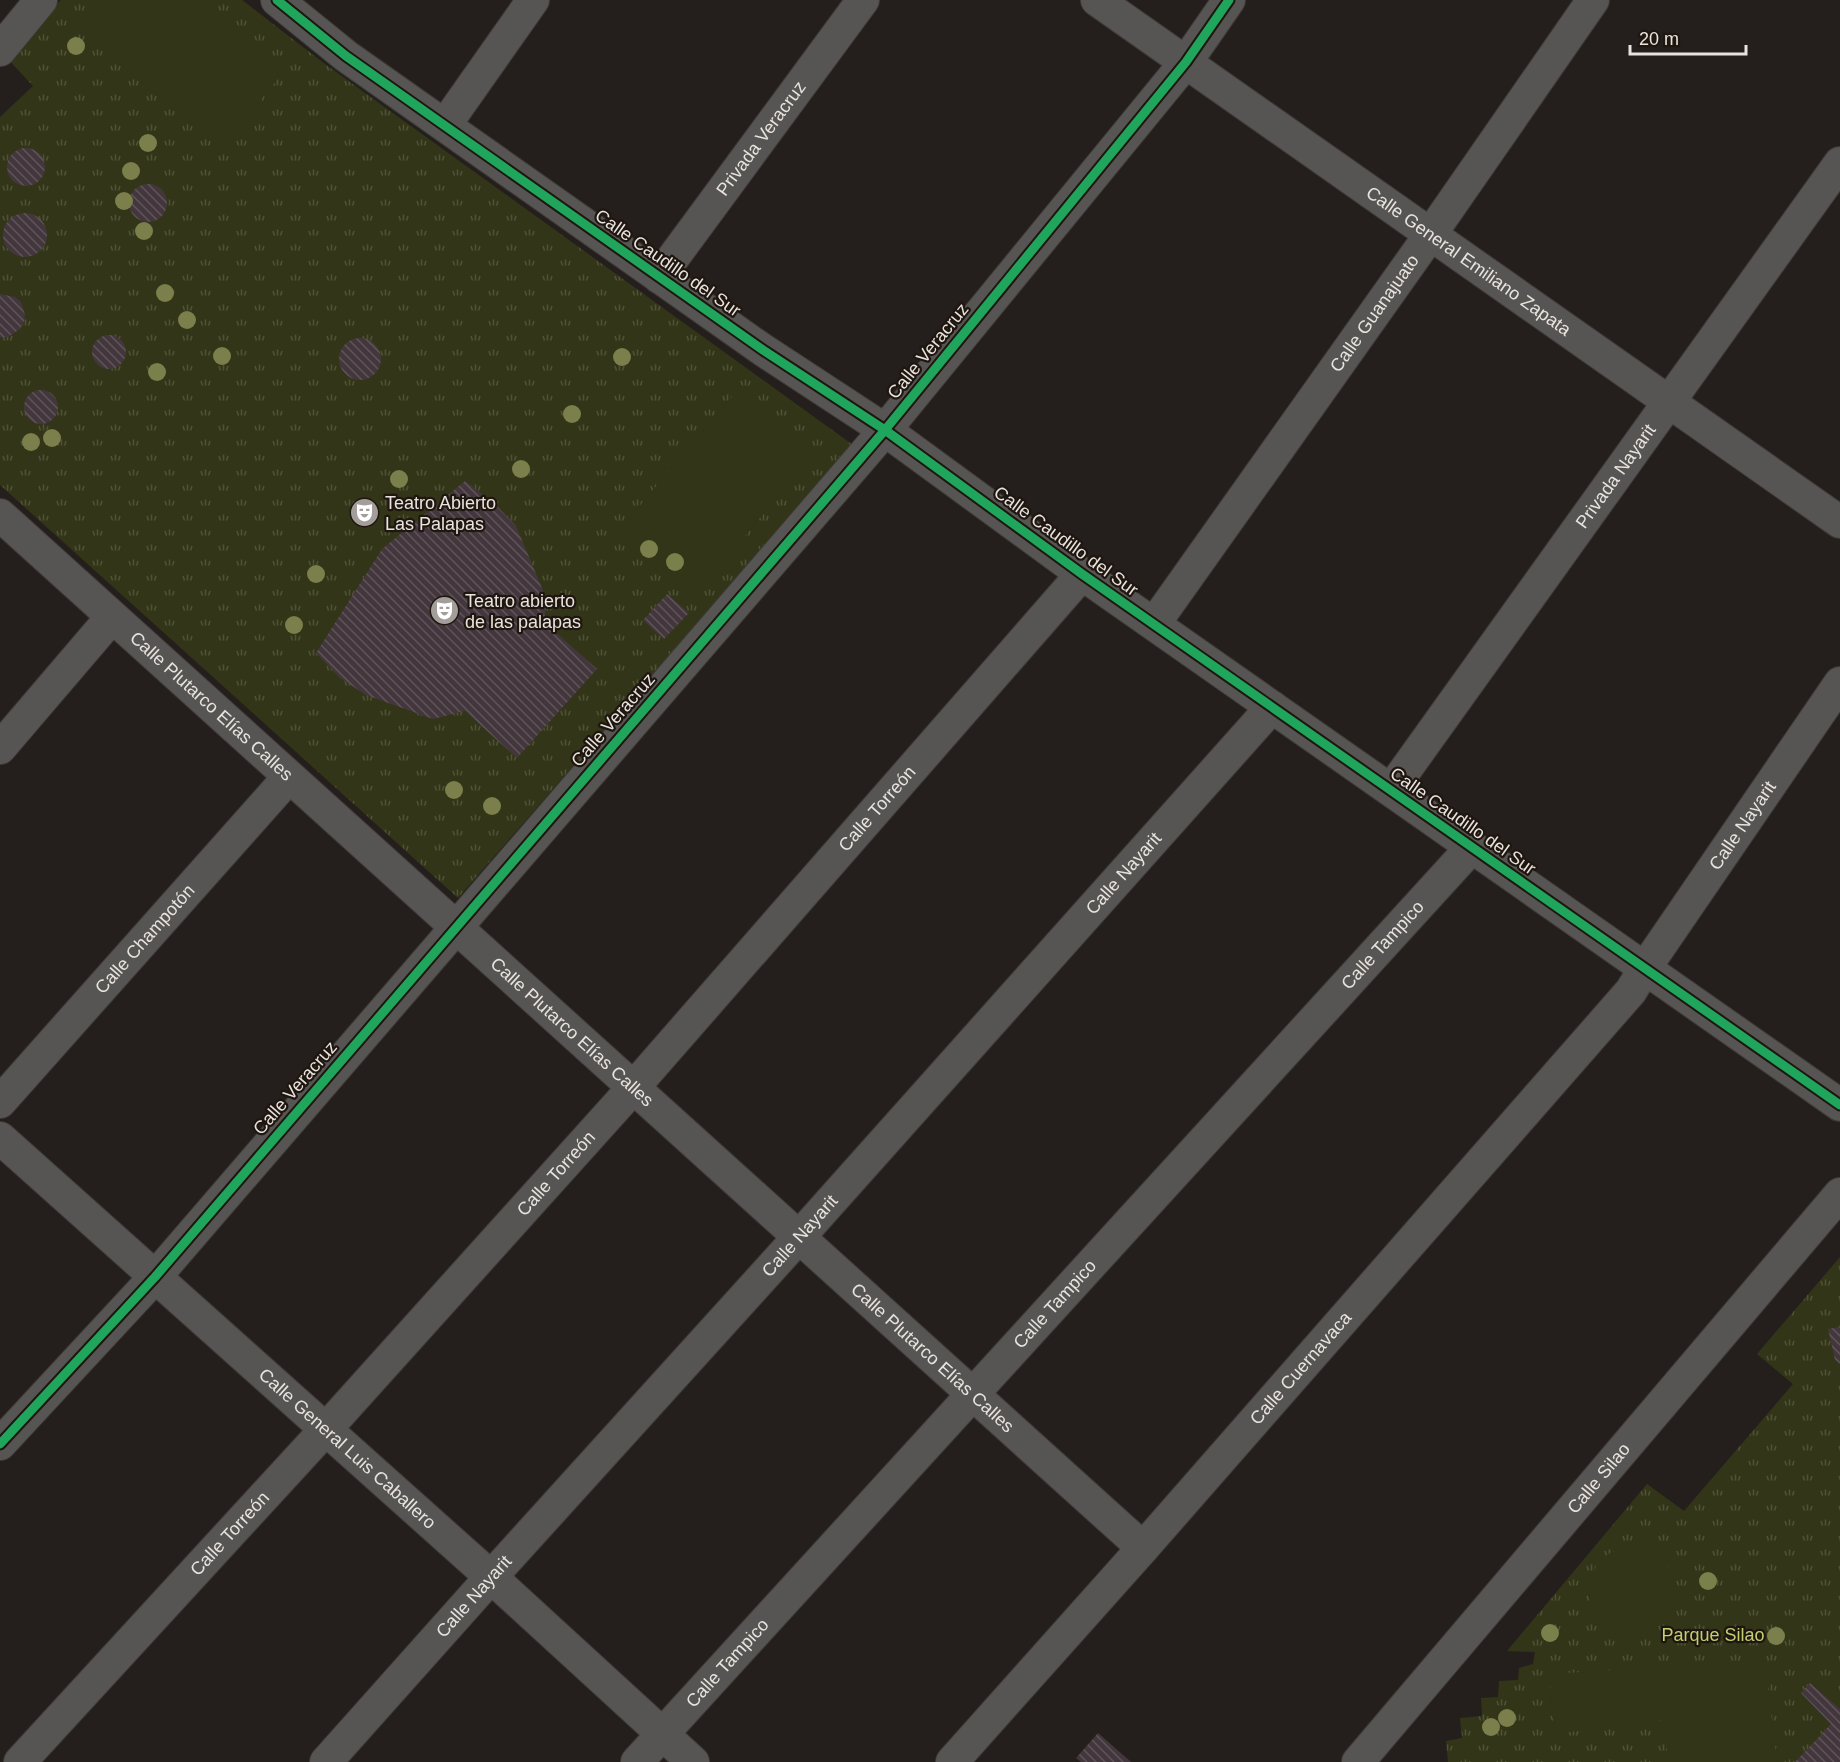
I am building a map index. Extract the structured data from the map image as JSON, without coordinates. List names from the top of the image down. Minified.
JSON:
{"streets":{"street":["Privada Veracruz","Calle General Emiliano Zapata","Calle Caudillo del Sur","Calle Guanajuato","Calle Veracruz","Privada Nayarit","Calle Plutarco Elías Calles","Calle Torreón","Calle Nayarit","Calle Champotón","Calle Tampico","Calle Cuernavaca","Calle General Luis Caballero","Calle Silao"]},"crossings":[["Privada Veracruz","Calle Caudillo del Sur"],["Calle General Emiliano Zapata","Calle Guanajuato"],["Calle General Emiliano Zapata","Calle Veracruz"],["Calle General Emiliano Zapata","Privada Nayarit"],["Calle Caudillo del Sur","Calle Guanajuato"],["Calle Caudillo del Sur","Calle Veracruz"],["Calle Caudillo del Sur","Privada Nayarit"],["Calle Caudillo del Sur","Calle Torreón"],["Calle Caudillo del Sur","Calle Nayarit"],["Calle Caudillo del Sur","Calle Tampico"],["Calle Caudillo del Sur","Calle Cuernavaca"],["Calle Veracruz","Calle Plutarco Elías Calles"],["Calle Veracruz","Calle General Luis Caballero"],["Calle Plutarco Elías Calles","Calle Torreón"],["Calle Plutarco Elías Calles","Calle Nayarit"],["Calle Plutarco Elías Calles","Calle Champotón"],["Calle Plutarco Elías Calles","Calle Tampico"],["Calle Plutarco Elías Calles","Calle Cuernavaca"],["Calle Torreón","Calle General Luis Caballero"],["Calle Nayarit","Calle Cuernavaca"],["Calle Nayarit","Calle General Luis Caballero"],["Calle Tampico","Calle General Luis Caballero"]],"parks":["Parque Silao"],"places":{"theatre":["Teatro Abierto Las Palapas","Teatro abierto de las palapas"]},"scale_bar":"20 m"}
